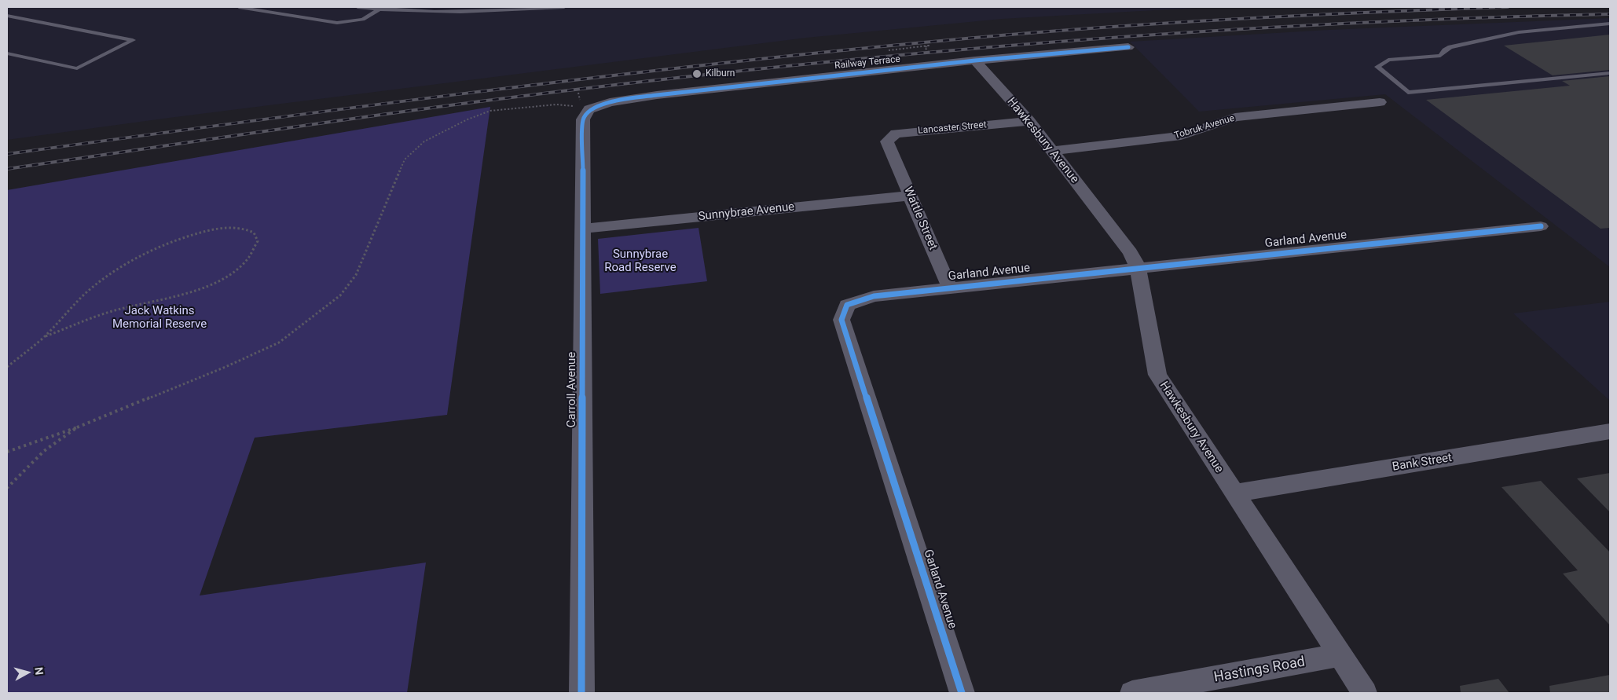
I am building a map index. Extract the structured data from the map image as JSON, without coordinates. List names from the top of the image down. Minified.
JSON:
{"streets":{"street":["Railway Terrace","Tobruk Avenue","Lancaster Street","Hawkesbury Avenue","Sunnybrae Avenue","Wattle Street","Garland Avenue","Carroll Avenue","Bank Street","Hastings Road"]},"crossings":[["Railway Terrace","Hawkesbury Avenue"],["Railway Terrace","Carroll Avenue"],["Tobruk Avenue","Hawkesbury Avenue"],["Lancaster Street","Hawkesbury Avenue"],["Lancaster Street","Wattle Street"],["Hawkesbury Avenue","Garland Avenue"],["Hawkesbury Avenue","Bank Street"],["Hawkesbury Avenue","Hastings Road"],["Sunnybrae Avenue","Wattle Street"],["Sunnybrae Avenue","Carroll Avenue"],["Wattle Street","Garland Avenue"]],"parks":["Sunnybrae Road Reserve","Jack Watkins Memorial Reserve"],"places":["Kilburn"],"north":"right"}
